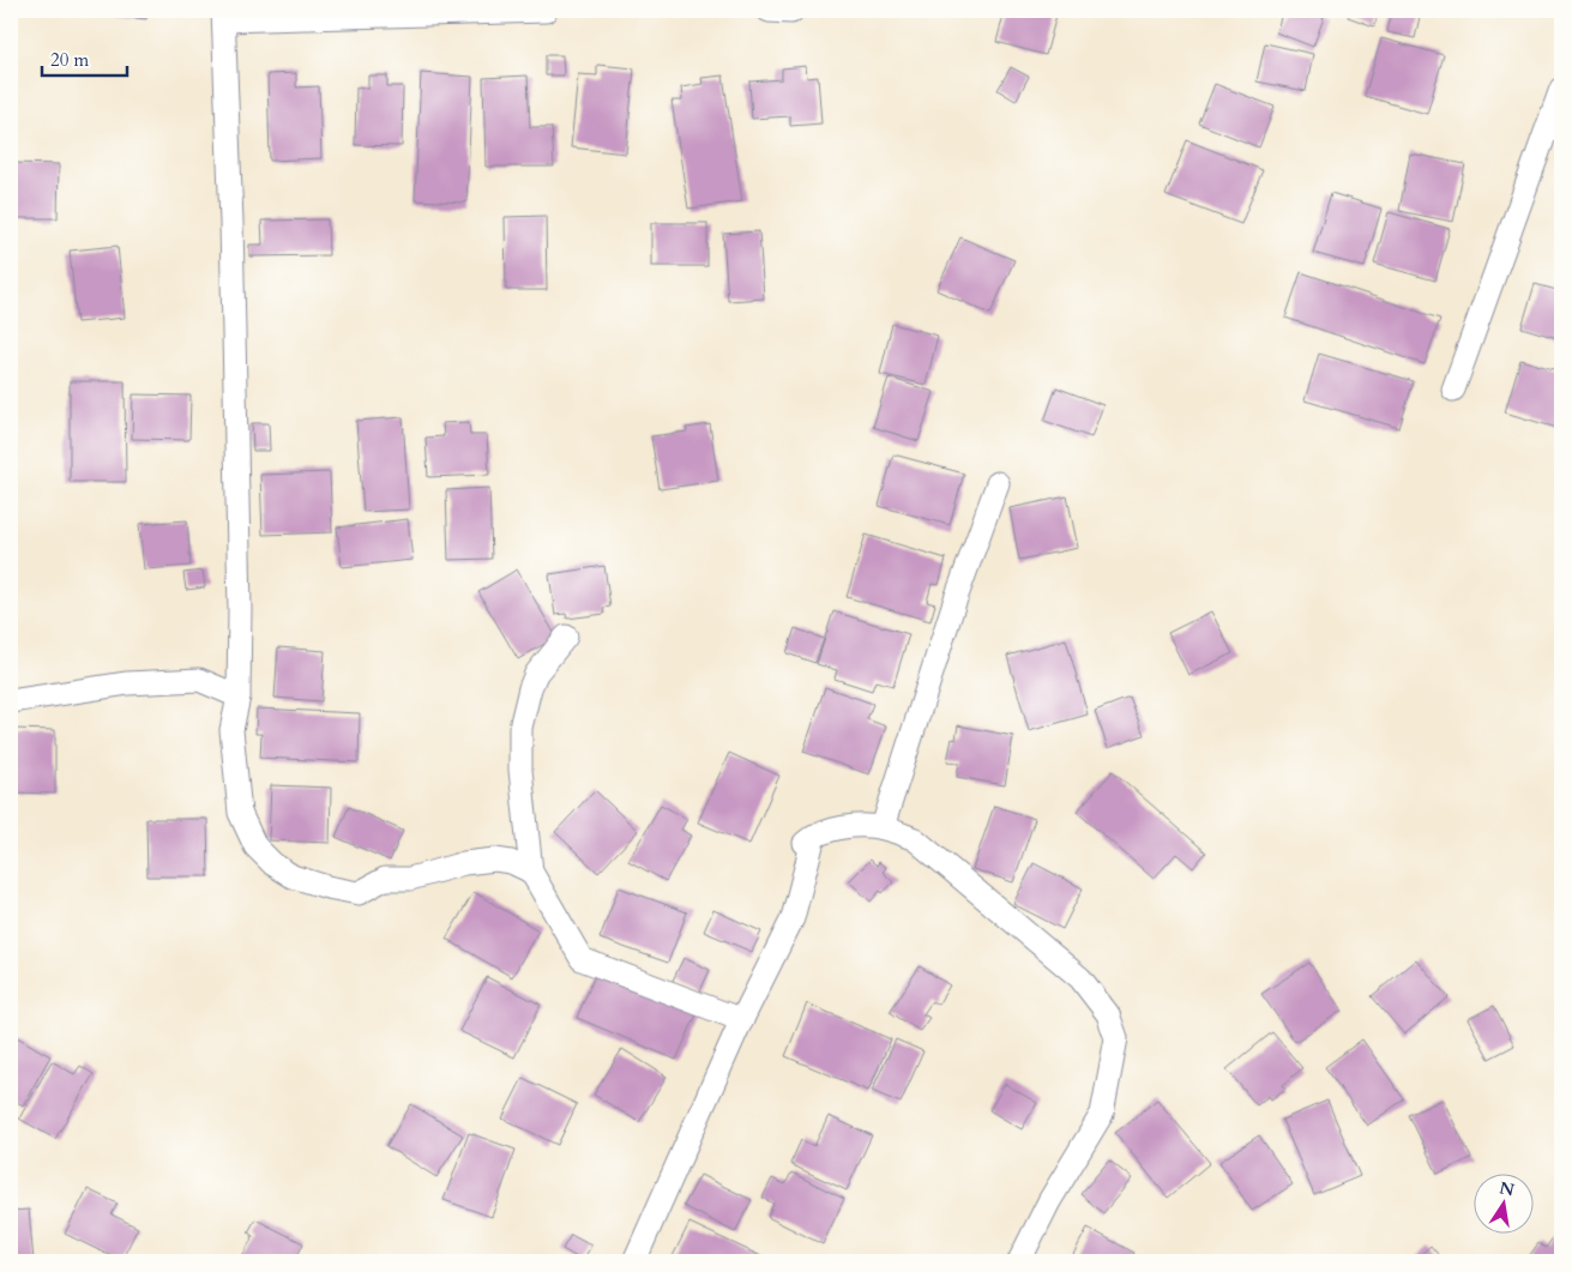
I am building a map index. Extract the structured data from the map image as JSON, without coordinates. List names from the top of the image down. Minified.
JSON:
{"scale_bar":"20 m","north":"top"}
